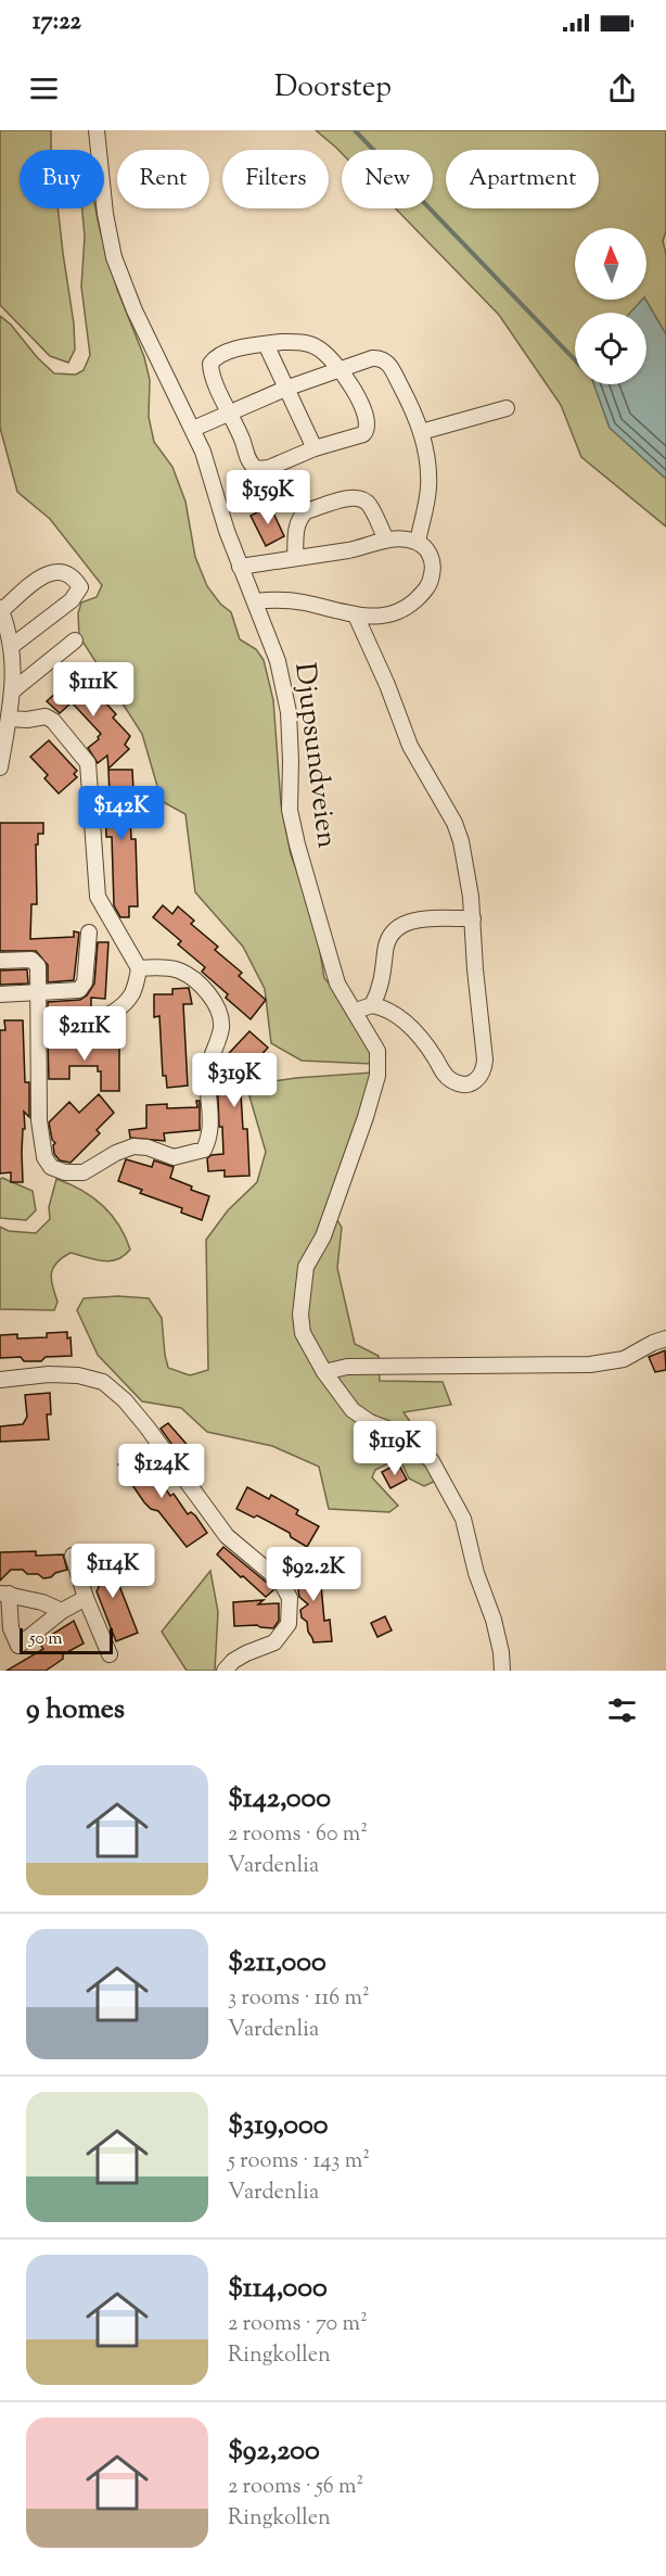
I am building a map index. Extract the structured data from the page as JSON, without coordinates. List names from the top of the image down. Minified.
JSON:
{"streets":{"street":["Djupsundveien"]},"scale_bar":"50 m","north":"top","page":{"status":"17:22","header":"Doorstep","chip":["Buy","Rent","Filters","New","Apartment"],"price":["$159K","$111K","$142K","$211K","$319K","$119K","$124K","$114K","$92.2K"],"scale":"50 m","heading":"9 homes","list":[{"name":"$142,000","note":"2 rooms · 60 m² · Vardenlia"},{"name":"$211,000","note":"3 rooms · 116 m² · Vardenlia"},{"name":"$319,000","note":"5 rooms · 143 m² · Vardenlia"},{"name":"$114,000","note":"2 rooms · 70 m² · Ringkollen"},{"name":"$92,200","note":"2 rooms · 56 m² · Ringkollen"}]}}
